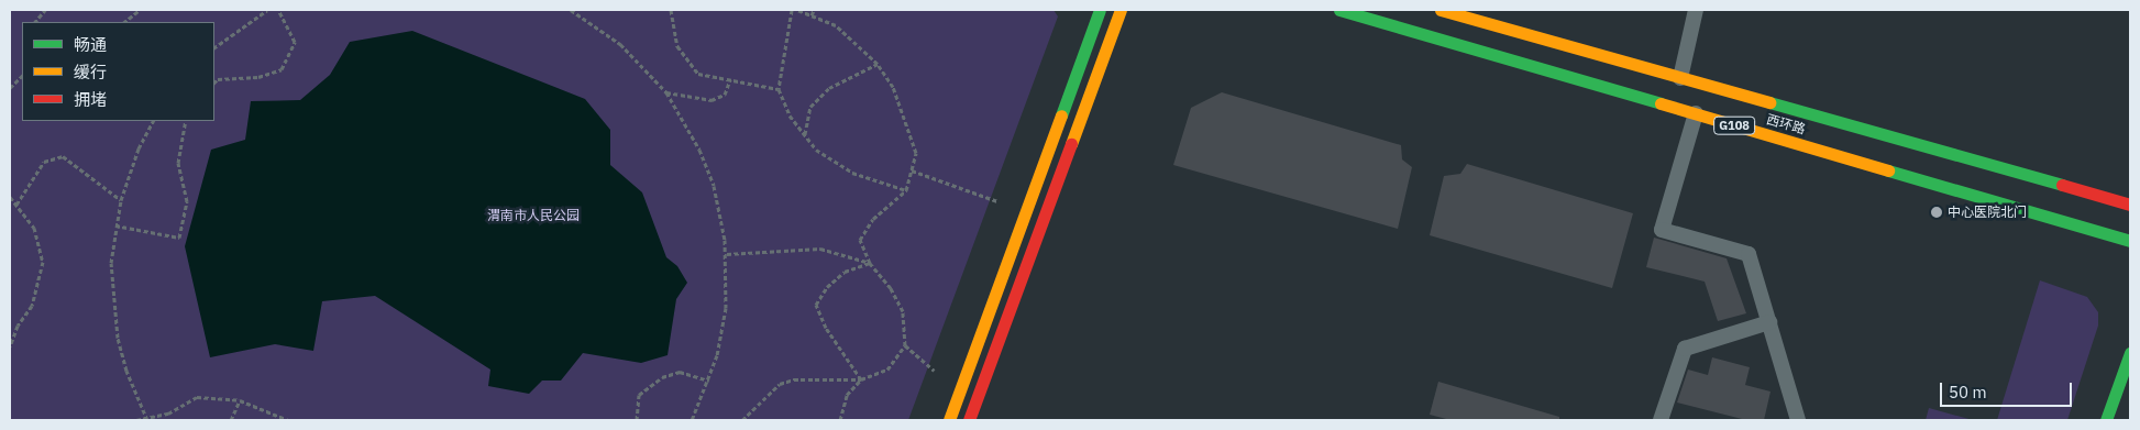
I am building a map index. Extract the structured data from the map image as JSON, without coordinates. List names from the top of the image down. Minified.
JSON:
{"streets":{"main road":["西环路","G108"]},"parks":["渭南市人民公园"],"places":["中心医院北门"],"legend":["畅通","缓行","拥堵"],"scale_bar":"50 m"}
